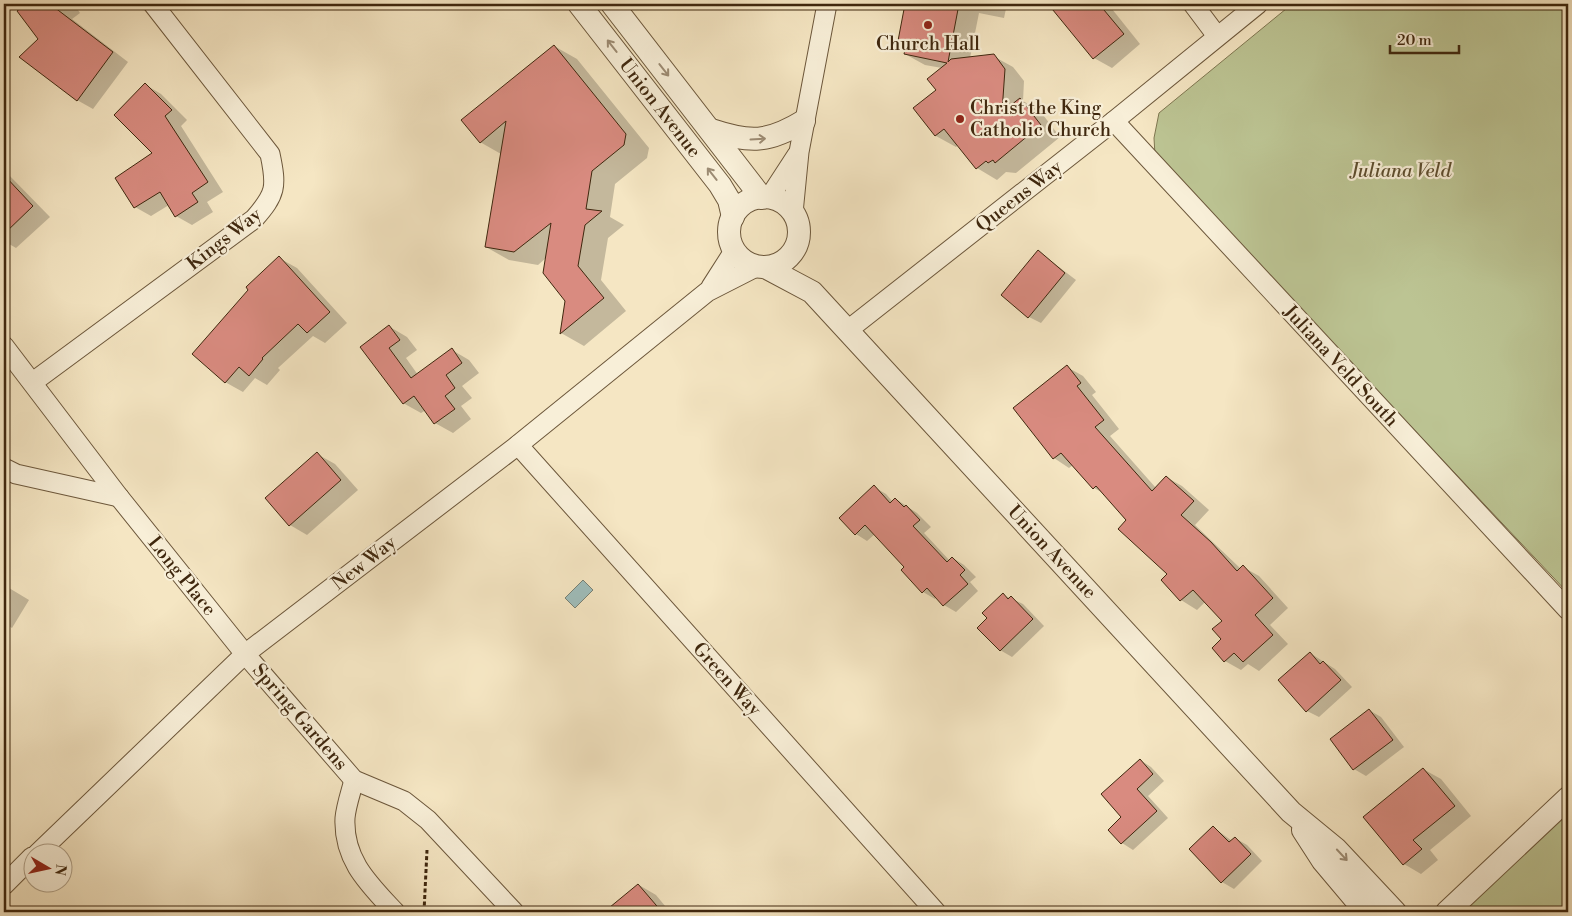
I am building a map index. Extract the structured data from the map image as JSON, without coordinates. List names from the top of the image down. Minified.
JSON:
{"streets":{"street":["Union Avenue","Queens Way","Kings Way","Juliana Veld South","New Way","Long Place","Green Way","Spring Gardens"]},"crossings":[["Union Avenue","Queens Way"],["Union Avenue","New Way"],["Queens Way","Juliana Veld South"],["Kings Way","Long Place"],["New Way","Long Place"],["New Way","Green Way"],["New Way","Spring Gardens"],["Long Place","Spring Gardens"]],"parks":["Juliana Veld"],"places":["Church Hall","Christ the King Catholic Church"],"scale_bar":"20 m","north":"right"}
